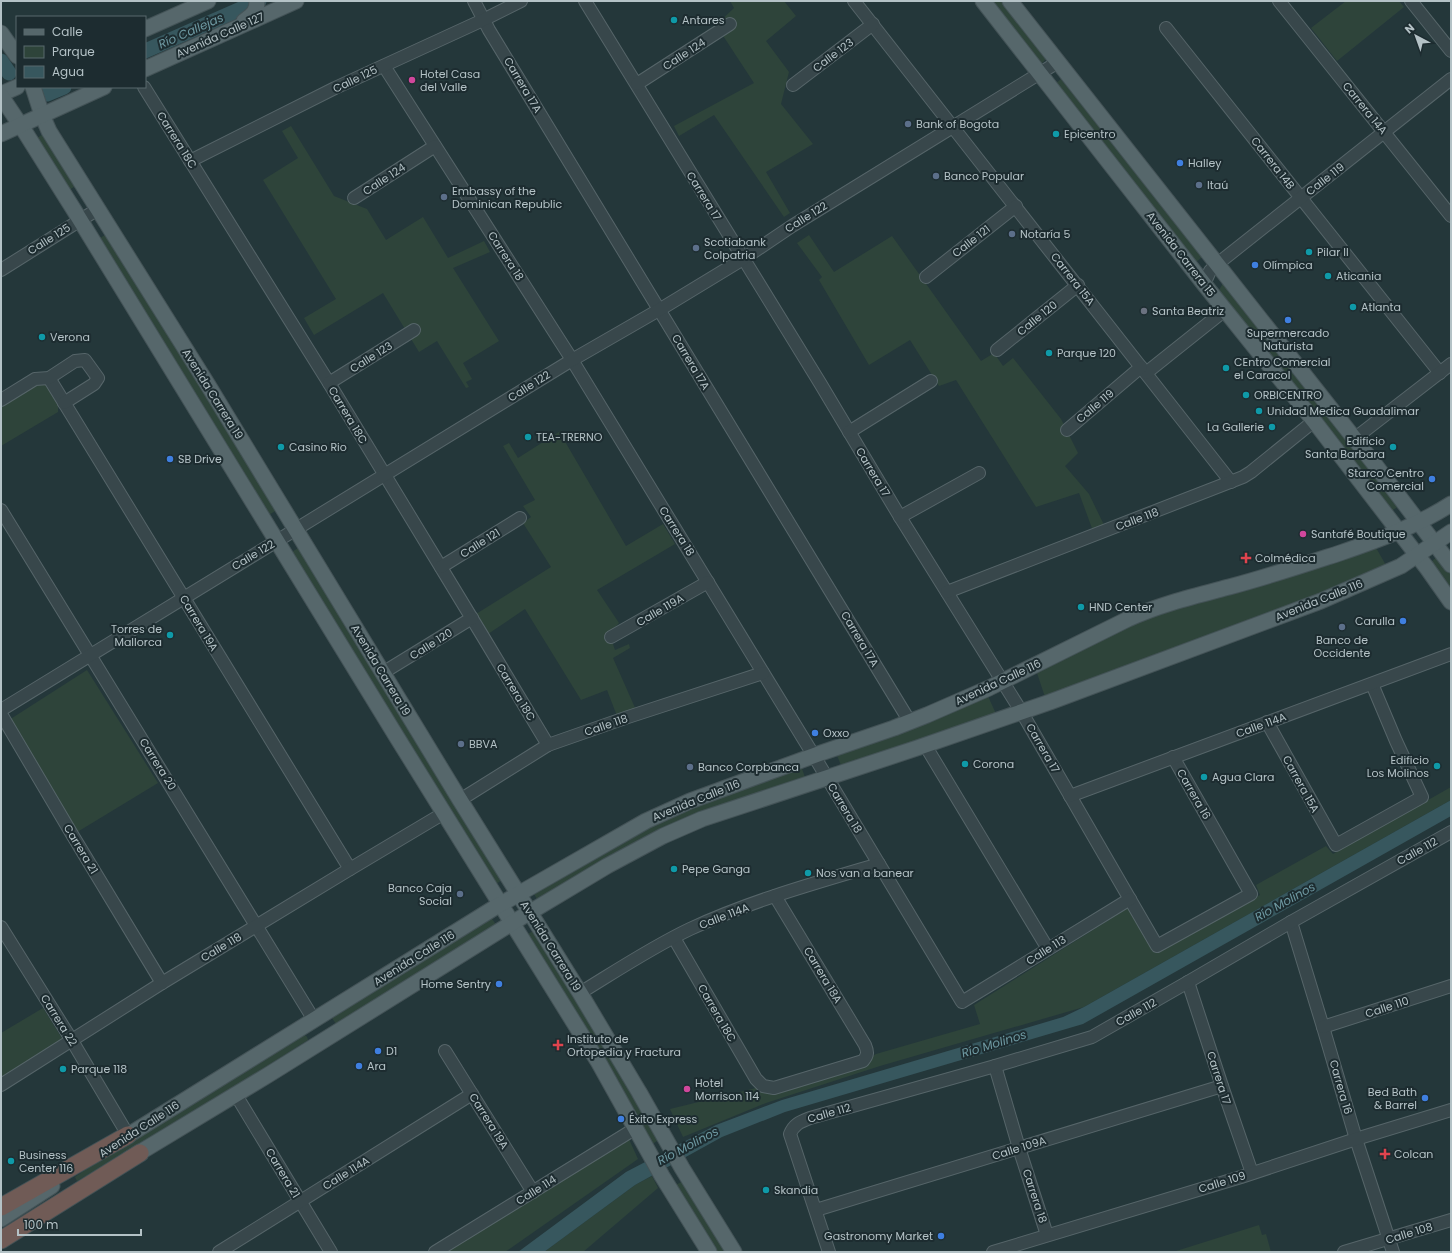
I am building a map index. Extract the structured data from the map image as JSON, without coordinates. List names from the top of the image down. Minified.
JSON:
{"streets":{"main road":["Avenida Calle 127","Avenida Carrera 15","Avenida Carrera 19","Avenida Calle 116"],"street":["Calle 124","Calle 123","Calle 125","Carrera 17A","Carrera 14A","Carrera 18C","Carrera 14B","Calle 119","Carrera 17","Calle 122","Calle 121","Carrera 18","Carrera 15A","Calle 120","Calle 118","Calle 119A","Carrera 19A","Calle 114A","Carrera 20","Carrera 16","Carrera 21","Calle 112","Calle 113","Carrera 18A","Calle 110","Carrera 22","Calle 109A","Calle 109","Calle 114","Calle 108"]},"crossings":[["Calle 124","Carrera 17"],["Calle 124","Carrera 18"],["Calle 123","Carrera 18C"],["Calle 123","Carrera 15A"],["Calle 125","Carrera 17A"],["Calle 125","Carrera 18C"],["Calle 125","Carrera 18"],["Calle 125","Avenida Carrera 19"],["Carrera 17A","Calle 122"],["Carrera 17A","Avenida Calle 116"],["Carrera 14A","Calle 119"],["Carrera 18C","Calle 122"],["Carrera 18C","Calle 121"],["Carrera 18C","Calle 120"],["Carrera 18C","Calle 118"],["Carrera 18C","Calle 114A"],["Carrera 18C","Carrera 18A"],["Carrera 14B","Calle 119"],["Calle 119","Avenida Carrera 15"],["Calle 119","Carrera 15A"],["Carrera 17","Calle 122"],["Carrera 17","Calle 118"],["Carrera 17","Avenida Calle 116"],["Carrera 17","Calle 114A"],["Carrera 17","Carrera 16"],["Carrera 17","Calle 112"],["Carrera 17","Calle 113"],["Carrera 17","Calle 109A"],["Carrera 17","Calle 109"],["Calle 122","Avenida Carrera 15"],["Calle 122","Carrera 18"],["Calle 122","Carrera 15A"],["Calle 122","Avenida Carrera 19"],["Calle 122","Carrera 19A"],["Calle 122","Carrera 20"],["Calle 121","Carrera 15A"],["Avenida Carrera 15","Calle 118"],["Avenida Carrera 15","Avenida Calle 116"],["Carrera 18","Calle 118"],["Carrera 18","Avenida Calle 116"],["Carrera 18","Calle 119A"],["Carrera 18","Calle 114A"],["Carrera 18","Calle 112"],["Carrera 18","Calle 113"],["Carrera 18","Calle 109A"],["Carrera 18","Calle 109"],["Carrera 15A","Calle 120"],["Carrera 15A","Calle 118"],["Carrera 15A","Calle 114A"],["Avenida Carrera 19","Calle 118"],["Avenida Carrera 19","Avenida Calle 116"],["Avenida Carrera 19","Calle 114A"],["Avenida Carrera 19","Calle 114"],["Calle 118","Carrera 19A"],["Calle 118","Carrera 20"],["Calle 118","Carrera 21"],["Calle 118","Carrera 22"],["Avenida Calle 116","Carrera 20"],["Avenida Calle 116","Carrera 21"],["Avenida Calle 116","Carrera 22"],["Carrera 19A","Calle 114A"],["Carrera 19A","Calle 114"],["Calle 114A","Carrera 16"],["Calle 114A","Carrera 21"],["Calle 114A","Carrera 18A"],["Carrera 16","Calle 112"],["Carrera 16","Calle 110"],["Carrera 16","Calle 109"],["Carrera 16","Calle 108"],["Calle 112","Calle 109A"]],"water":["Río Callejas","Río Molinos"],"places":{"other":["Antares","Hotel Casa del Valle","Bank of Bogota","Epicentro","Halley","Banco Popular","Itaú","Embassy of the Dominican Republic","Notaría 5","Scotiabank Colpatria","Pilar II","Olímpica","Aticania","Atlanta","Santa Beatriz","Supermercado Naturista","Verona","Parque 120","CEntro Comercial el Caracol","ORBICENTRO","Unidad Medica Guadalimar","La Gallerie","TEA-TRERNO","Casino Rio","Edificio Santa Barbara","SB Drive","Starco Centro Comercial","Santafé Boutique","HND Center","Carulla","Banco de Occidente","Torres de Mallorca","Oxxo","BBVA","Corona","Edificio Los Molinos","Banco Corpbanca","Agua Clara","Pepe Ganga","Nos van a banear","Banco Caja Social","Home Sentry","D1","Ara","Parque 118","Hotel Morrison 114","Bed Bath & Barrel","Éxito Express","Business Center 116","Skandia","Gastronomy Market"],"health":["Colmédica","Instituto de Ortopedia y Fractura","Colcan"]},"legend":["Calle","Parque","Agua"],"scale_bar":"100 m","north":"top left"}
